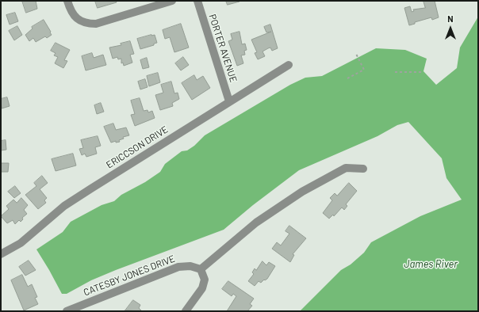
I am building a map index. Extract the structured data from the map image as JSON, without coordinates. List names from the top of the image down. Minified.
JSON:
{"streets":{"street":["PORTER AVENUE","ERICCSON DRIVE","CATESBY JONES DRIVE"]},"crossings":[["PORTER AVENUE","ERICCSON DRIVE"]],"water":["James River"],"north":"top"}
